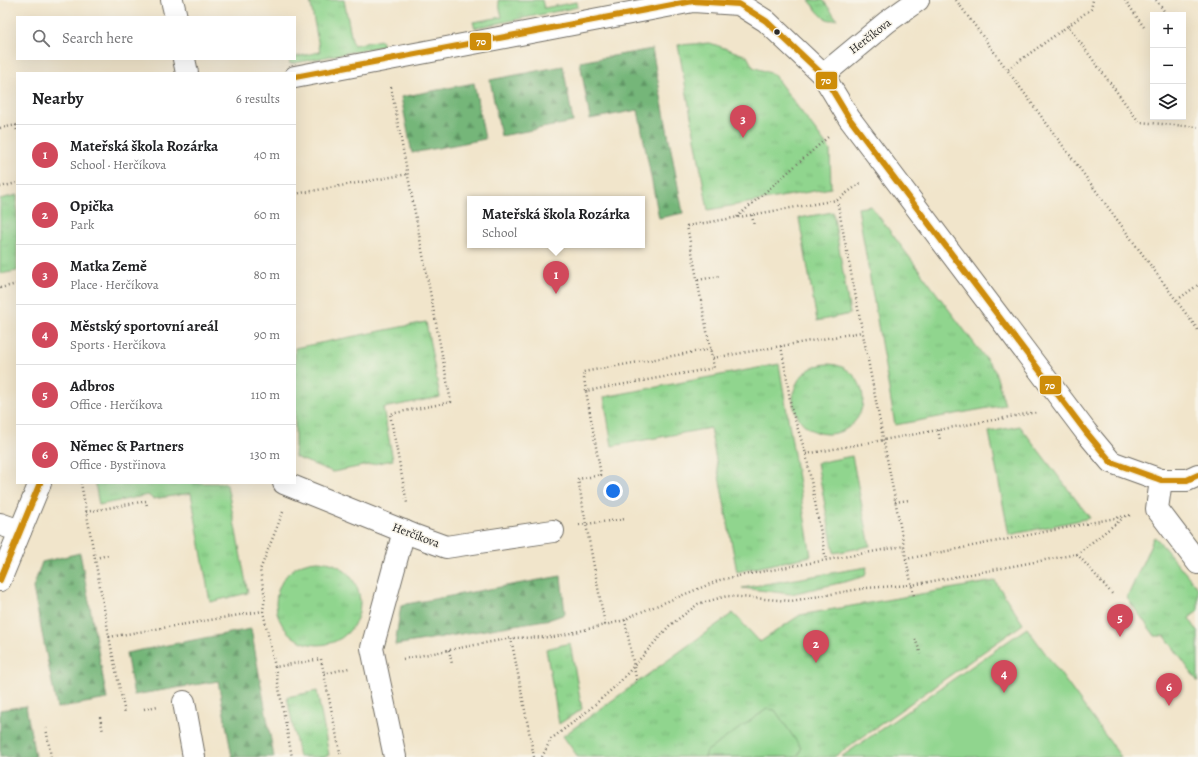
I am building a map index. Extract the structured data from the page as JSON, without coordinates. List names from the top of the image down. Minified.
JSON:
{"streets":{"street":["Herčíkova"]},"lines":["transit line 70"],"page":{"map_buttons":["+","−"],"search":"Search here","heading":["Nearby","6 results"],"pins":["3","1","5","2","4","6"],"list":[{"mark":"1","name":"Mateřská škola Rozárka","note":"School · Herčíkova","value":"40 m"},{"mark":"2","name":"Opička","note":"Park","value":"60 m"},{"mark":"3","name":"Matka Země","note":"Place · Herčíkova","value":"80 m"},{"mark":"4","name":"Městský sportovní areál","note":"Sports · Herčíkova","value":"90 m"},{"mark":"5","name":"Adbros","note":"Office · Herčíkova","value":"110 m"},{"mark":"6","name":"Němec & Partners","note":"Office · Bystřinova","value":"130 m"}],"popup":["Mateřská škola Rozárka","School"]}}
